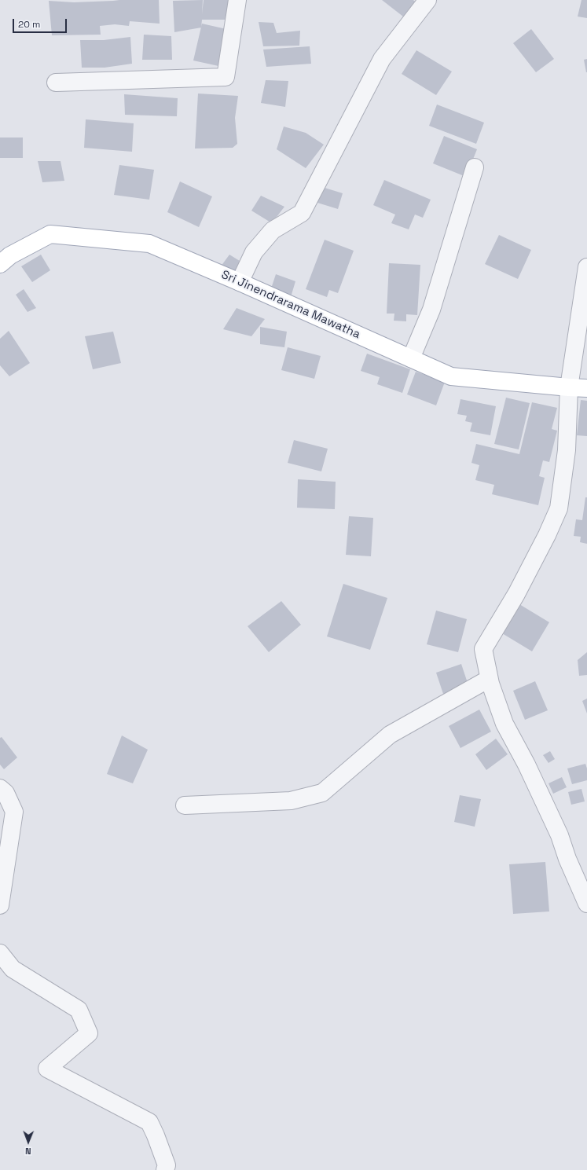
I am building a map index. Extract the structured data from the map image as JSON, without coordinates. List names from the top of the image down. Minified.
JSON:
{"streets":{"main road":["Sri Jinendrarama Mawatha"]},"scale_bar":"20 m","north":"bottom"}
